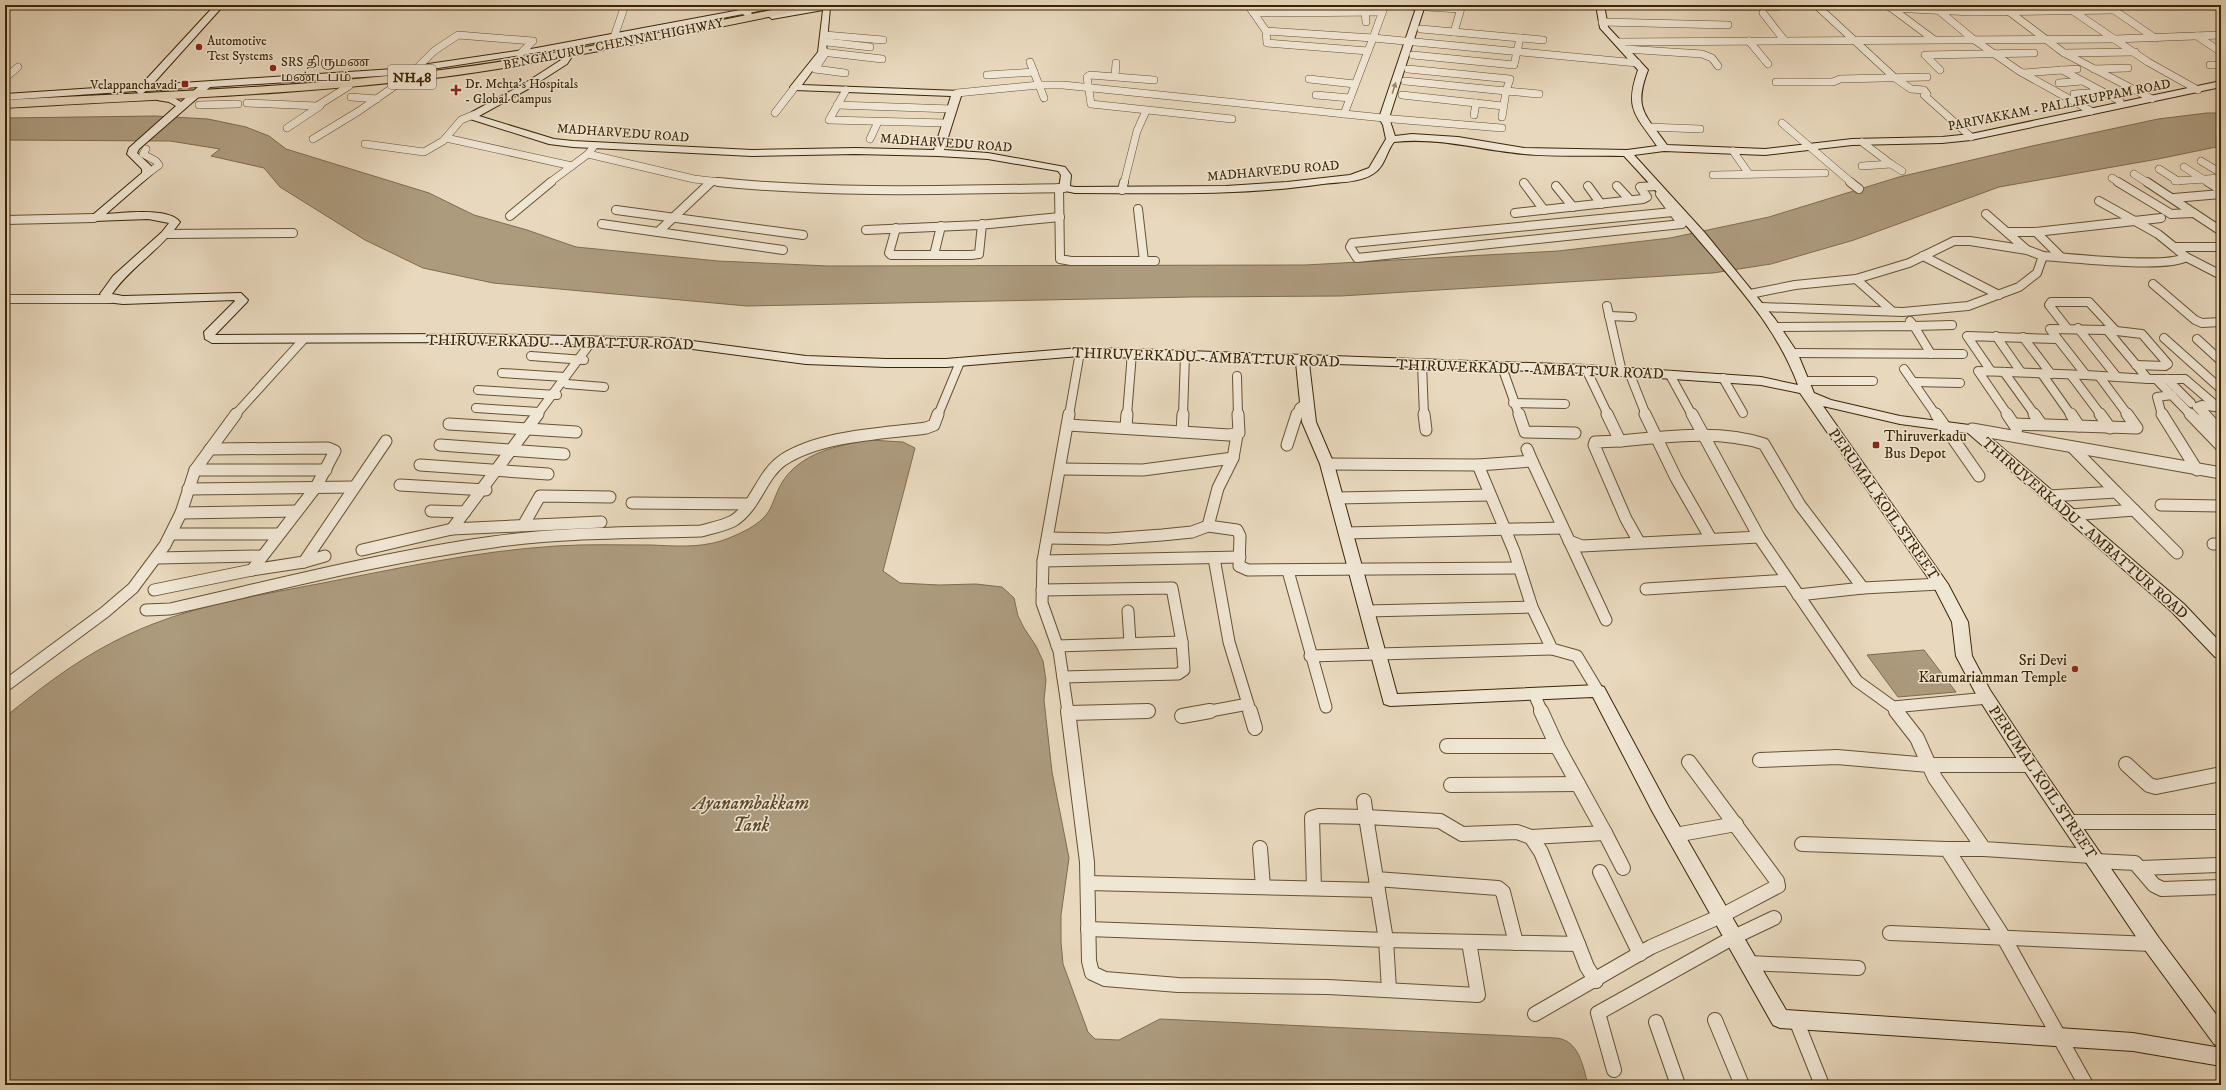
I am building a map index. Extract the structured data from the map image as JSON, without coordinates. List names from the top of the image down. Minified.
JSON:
{"streets":{"highway":["BENGALURU - CHENNAI HIGHWAY","NH48"],"street":["PARIVAKKAM - PALLIKUPPAM ROAD","MADHARVEDU ROAD","THIRUVERKADU - AMBATTUR ROAD","PERUMAL KOIL STREET"]},"crossings":[["PARIVAKKAM - PALLIKUPPAM ROAD","PERUMAL KOIL STREET"],["THIRUVERKADU - AMBATTUR ROAD","PERUMAL KOIL STREET"]],"water":["Ayanambakkam Tank"],"places":{"other":["Automotive Test Systems","SRS திருமண மண்டபம்","Sri Devi Karumariamman Temple"],"transit":["Velappanchavadi","Thiruverkadu Bus Depot"],"health":["Dr. Mehta's Hospitals - Global Campus"]}}
